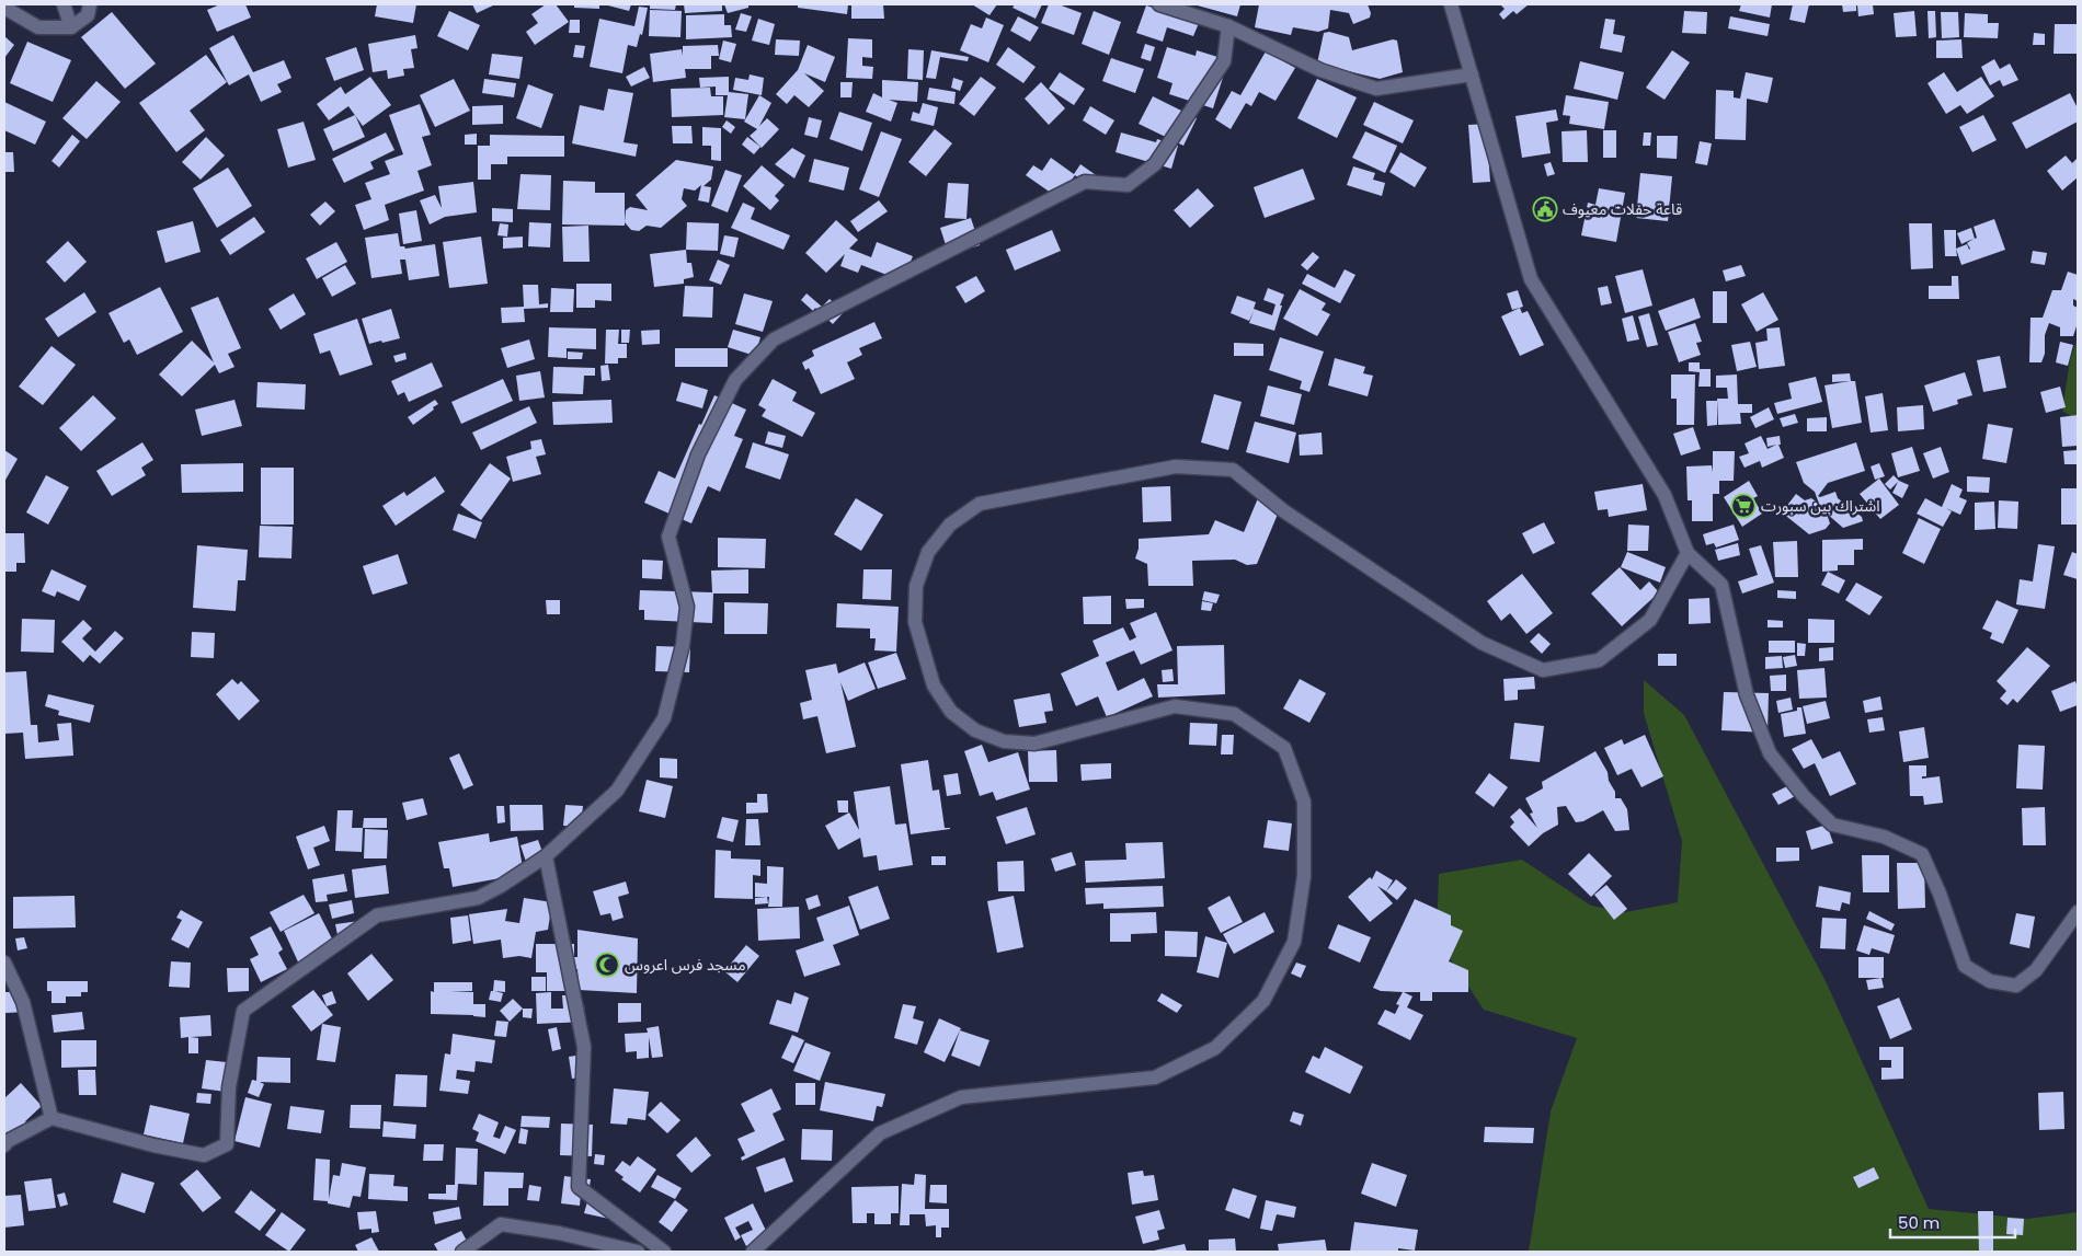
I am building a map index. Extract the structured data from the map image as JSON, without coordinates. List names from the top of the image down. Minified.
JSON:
{"places":{"public building":["قاعة حفلات معيوف"],"supermarket":["اشتراك بين سبورت"],"mosque":["مسجد فرس اعروس"]},"scale_bar":"50 m"}
